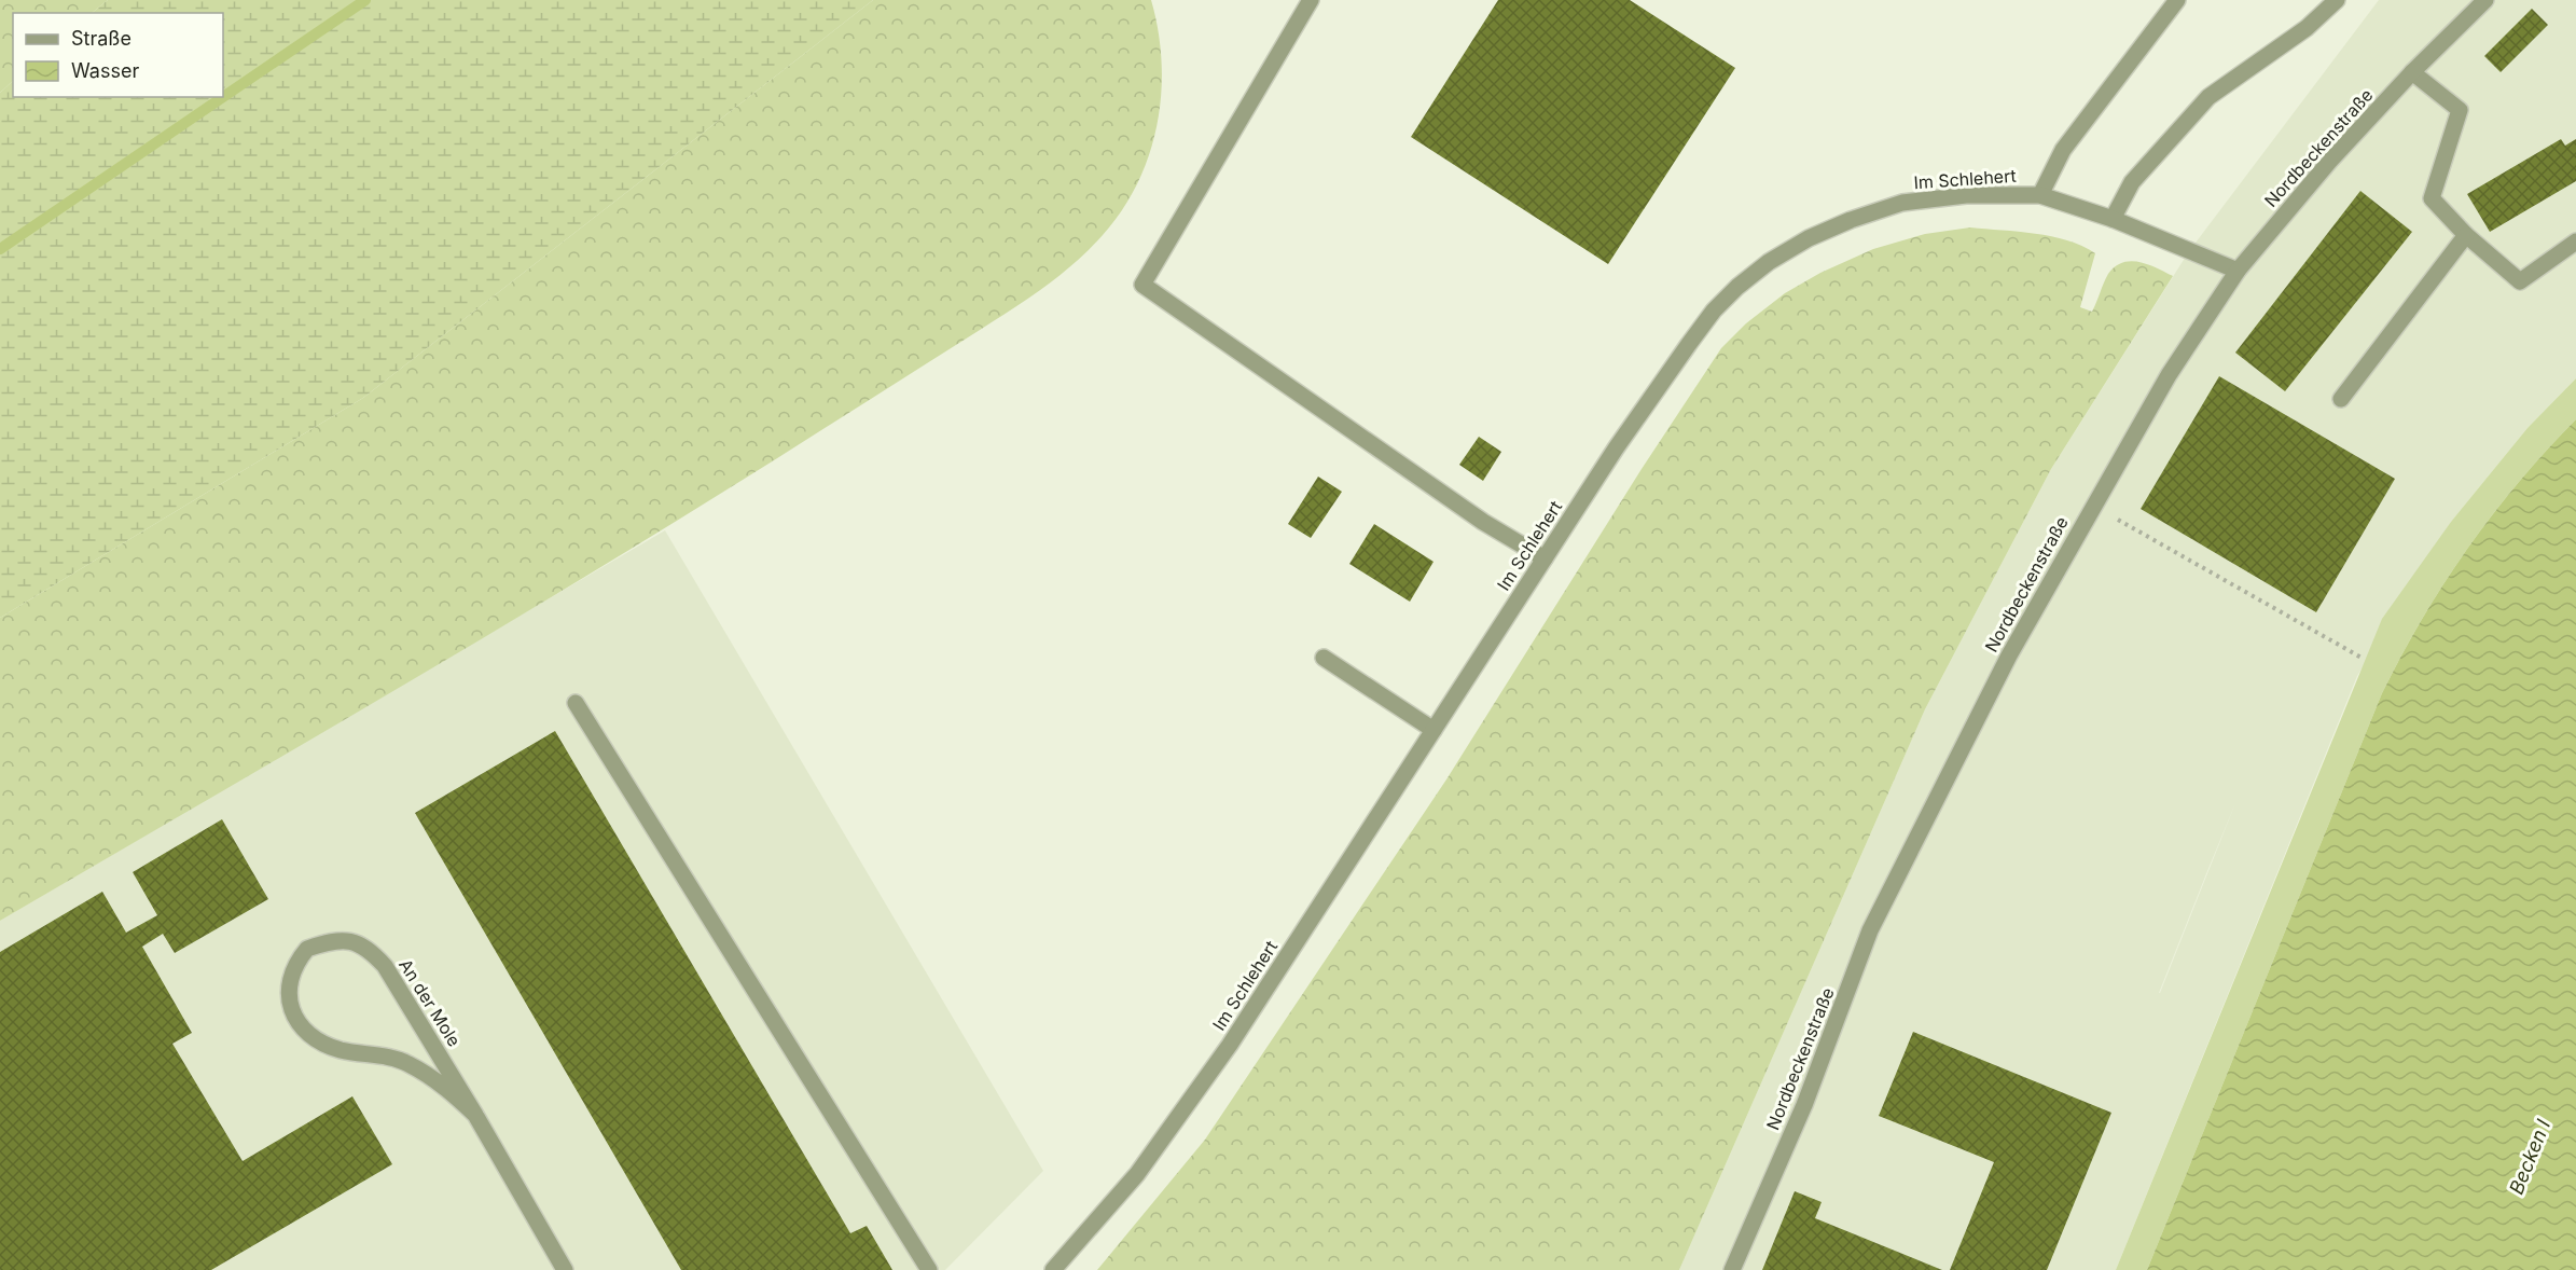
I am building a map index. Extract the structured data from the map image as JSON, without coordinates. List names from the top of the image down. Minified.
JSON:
{"streets":{"street":["Nordbeckenstraße","Im Schlehert","An der Mole"]},"crossings":[["Nordbeckenstraße","Im Schlehert"]],"water":["Becken I"],"legend":["Straße","Wasser"]}
